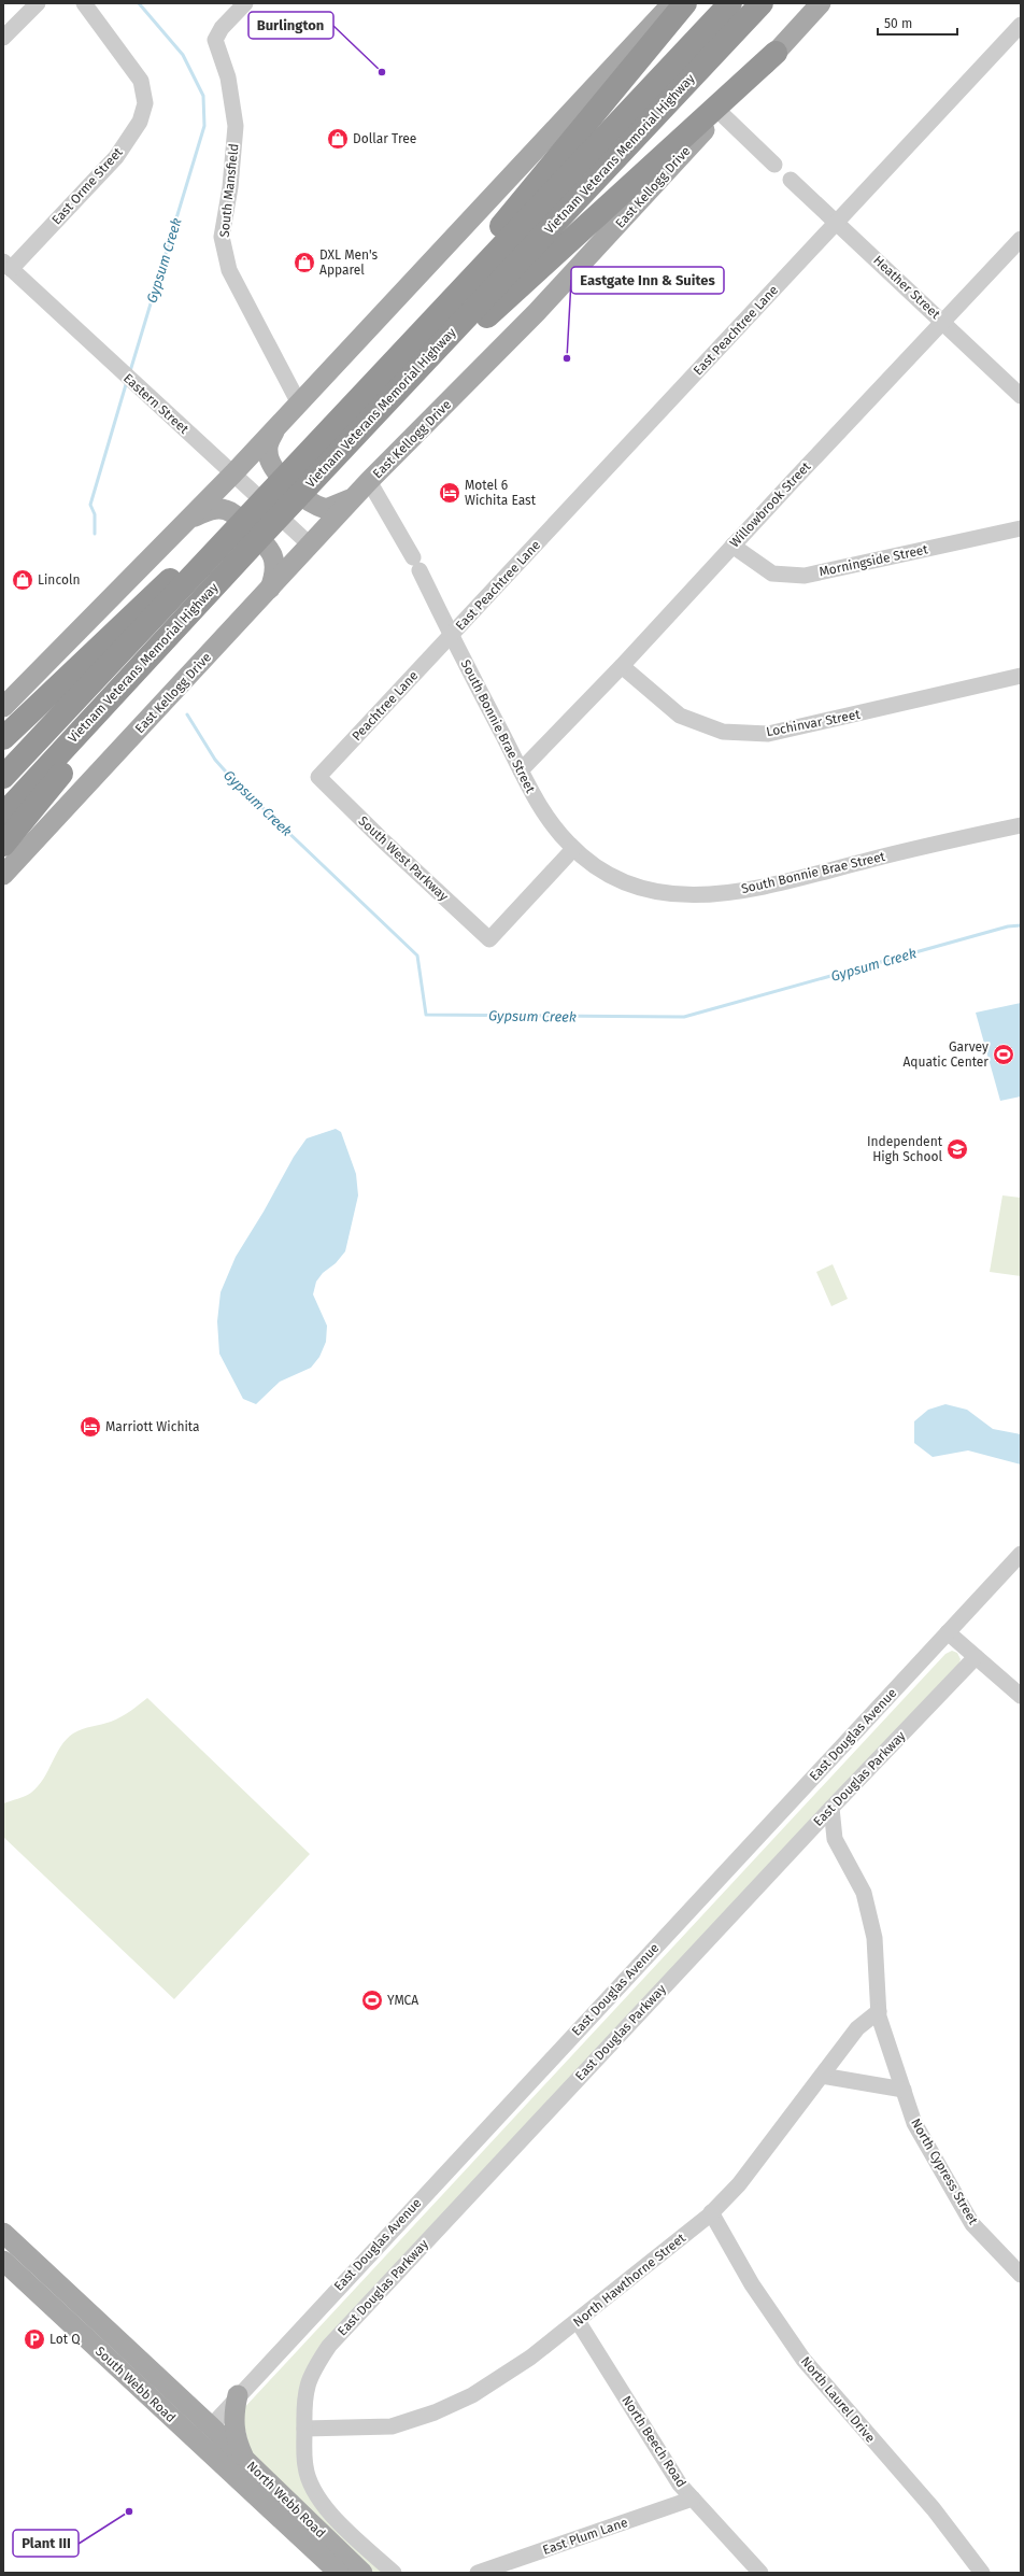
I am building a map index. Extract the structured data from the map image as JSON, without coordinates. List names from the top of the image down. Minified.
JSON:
{"streets":{"highway":["Vietnam Veterans Memorial Highway"],"main road":["East Kellogg Drive","South Webb Road","North Webb Road"],"street":["East Orme Street","South Mansfield","Heather Street","East Peachtree Lane","Eastern Street","Willowbrook Street","Morningside Street","Peachtree Lane","Lochinvar Street","South Bonnie Brae Street","South West Parkway","East Douglas Avenue","East Douglas Parkway","North Cypress Street","North Hawthorne Street","North Laurel Drive","North Beech Road","East Plum Lane"]},"crossings":[["East Orme Street","Eastern Street"],["East Kellogg Drive","Eastern Street"],["East Kellogg Drive","South Bonnie Brae Street"],["Heather Street","East Peachtree Lane"],["Heather Street","Willowbrook Street"],["East Peachtree Lane","Peachtree Lane"],["East Peachtree Lane","South Bonnie Brae Street"],["Willowbrook Street","Morningside Street"],["Willowbrook Street","Lochinvar Street"],["Willowbrook Street","South Bonnie Brae Street"],["Peachtree Lane","South Bonnie Brae Street"],["Peachtree Lane","South West Parkway"],["South Bonnie Brae Street","South West Parkway"],["East Douglas Avenue","South Webb Road"],["East Douglas Avenue","North Webb Road"],["East Douglas Parkway","North Cypress Street"],["East Douglas Parkway","North Hawthorne Street"],["North Cypress Street","North Hawthorne Street"],["North Hawthorne Street","North Laurel Drive"],["North Hawthorne Street","North Beech Road"],["South Webb Road","North Webb Road"],["North Beech Road","East Plum Lane"]],"water":["Gypsum Creek"],"places":{"other":["Burlington","Eastgate Inn & Suites","Plant III"],"shop":["Dollar Tree","DXL Men's Apparel","Lincoln"],"hotel":["Motel 6 Wichita East","Marriott Wichita"],"sports":["Garvey Aquatic Center","YMCA"],"school or university":["Independent High School"],"parking":["Lot Q"]},"scale_bar":"50 m"}
